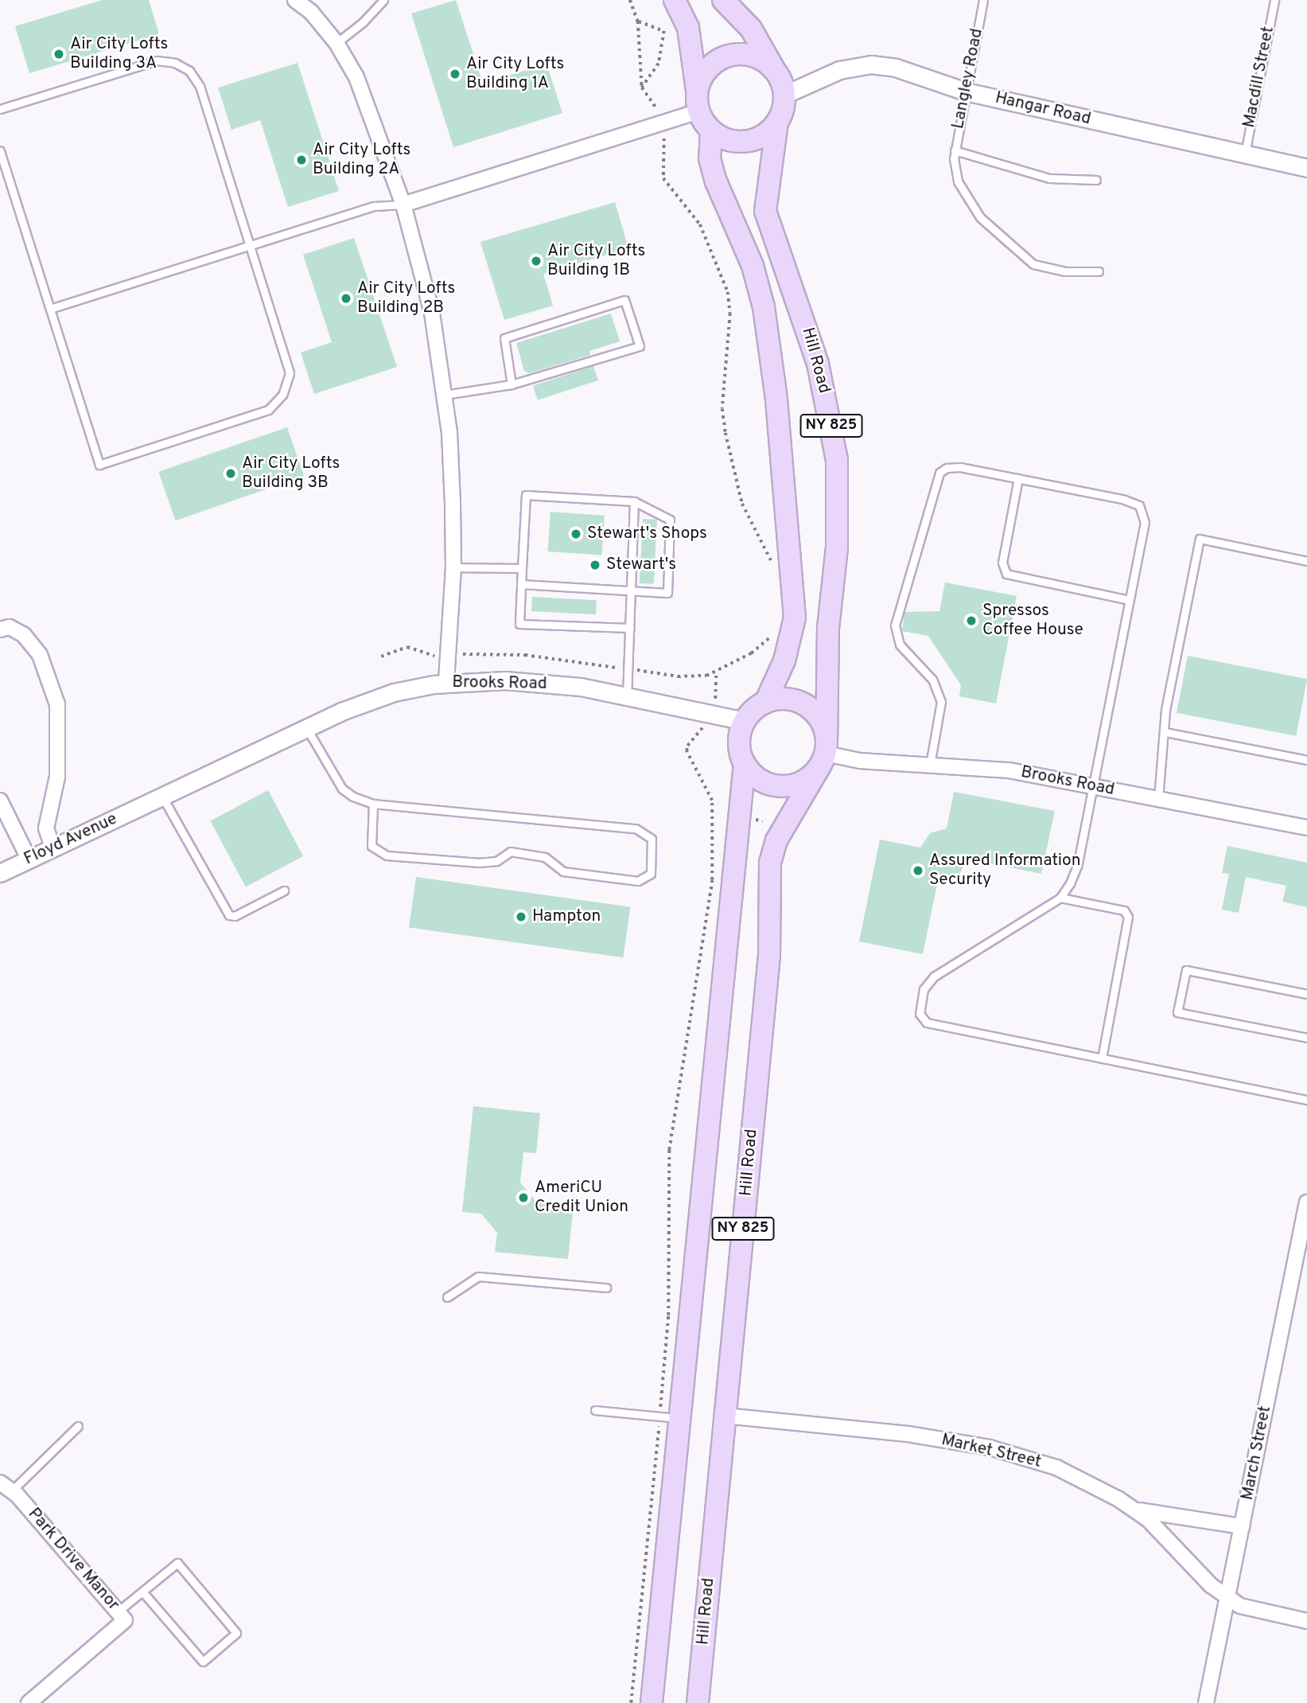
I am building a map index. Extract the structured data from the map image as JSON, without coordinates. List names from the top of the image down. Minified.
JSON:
{"streets":{"main road":["Hill Road","NY 825"],"street":["Hangar Road","Brooks Road","Floyd Avenue","Market Street","March Street","Park Drive Manor"],"lane":["Macdill Street","Langley Road"]},"crossings":[["Macdill Street","Hangar Road"],["Langley Road","Hangar Road"],["Hangar Road","Hill Road"],["Hangar Road","NY 825"],["Hill Road","NY 825"],["Hill Road","Brooks Road"],["Hill Road","Market Street"],["NY 825","Brooks Road"],["Brooks Road","Floyd Avenue"],["Market Street","March Street"]],"places":["Air City Lofts Building 3A","Air City Lofts Building 1A","Air City Lofts Building 2A","Air City Lofts Building 1B","Air City Lofts Building 2B","Air City Lofts Building 3B","Stewart's Shops","Stewart's","Spressos Coffee House","Assured Information Security","Hampton","AmeriCU Credit Union"]}
